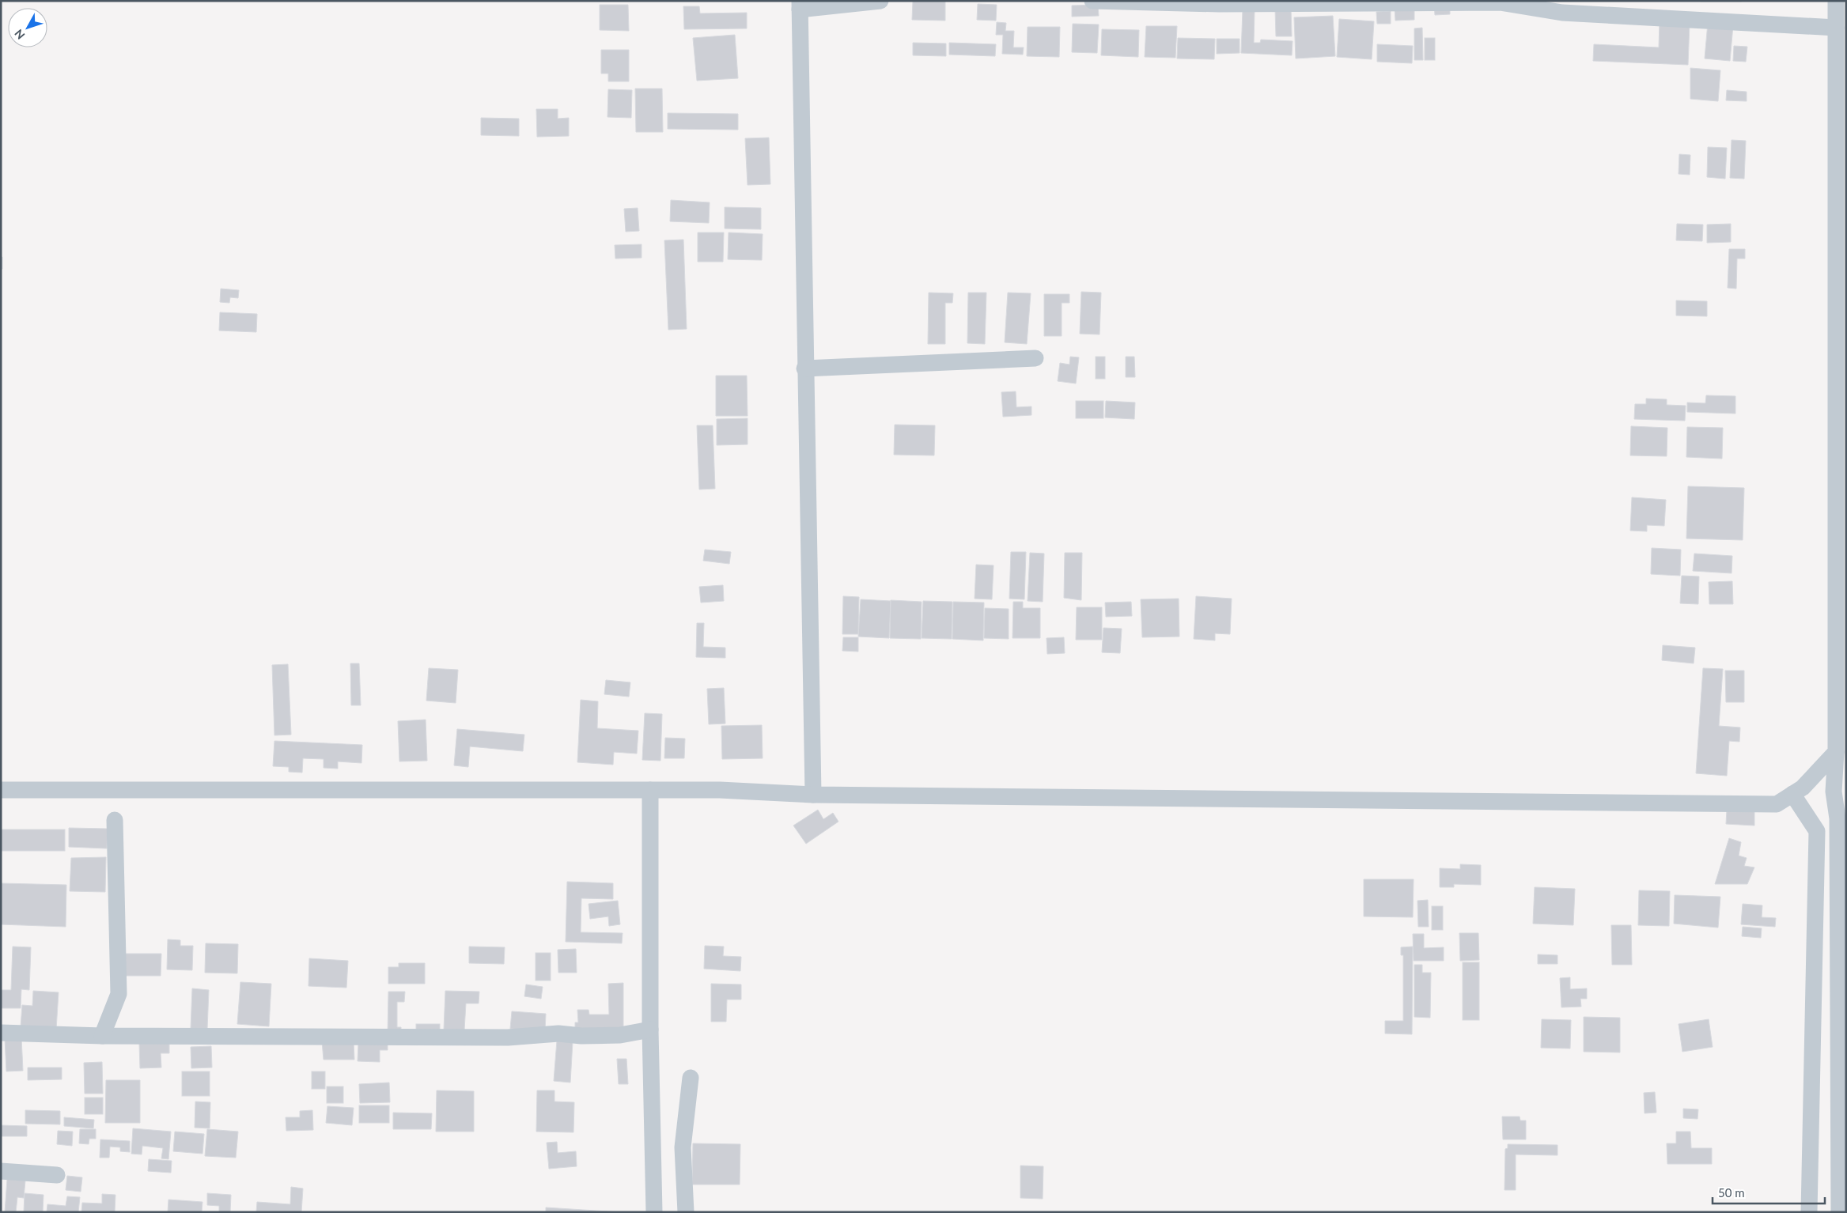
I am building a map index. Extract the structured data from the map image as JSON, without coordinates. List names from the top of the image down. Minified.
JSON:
{"scale_bar":"50 m","north":"bottom left"}
